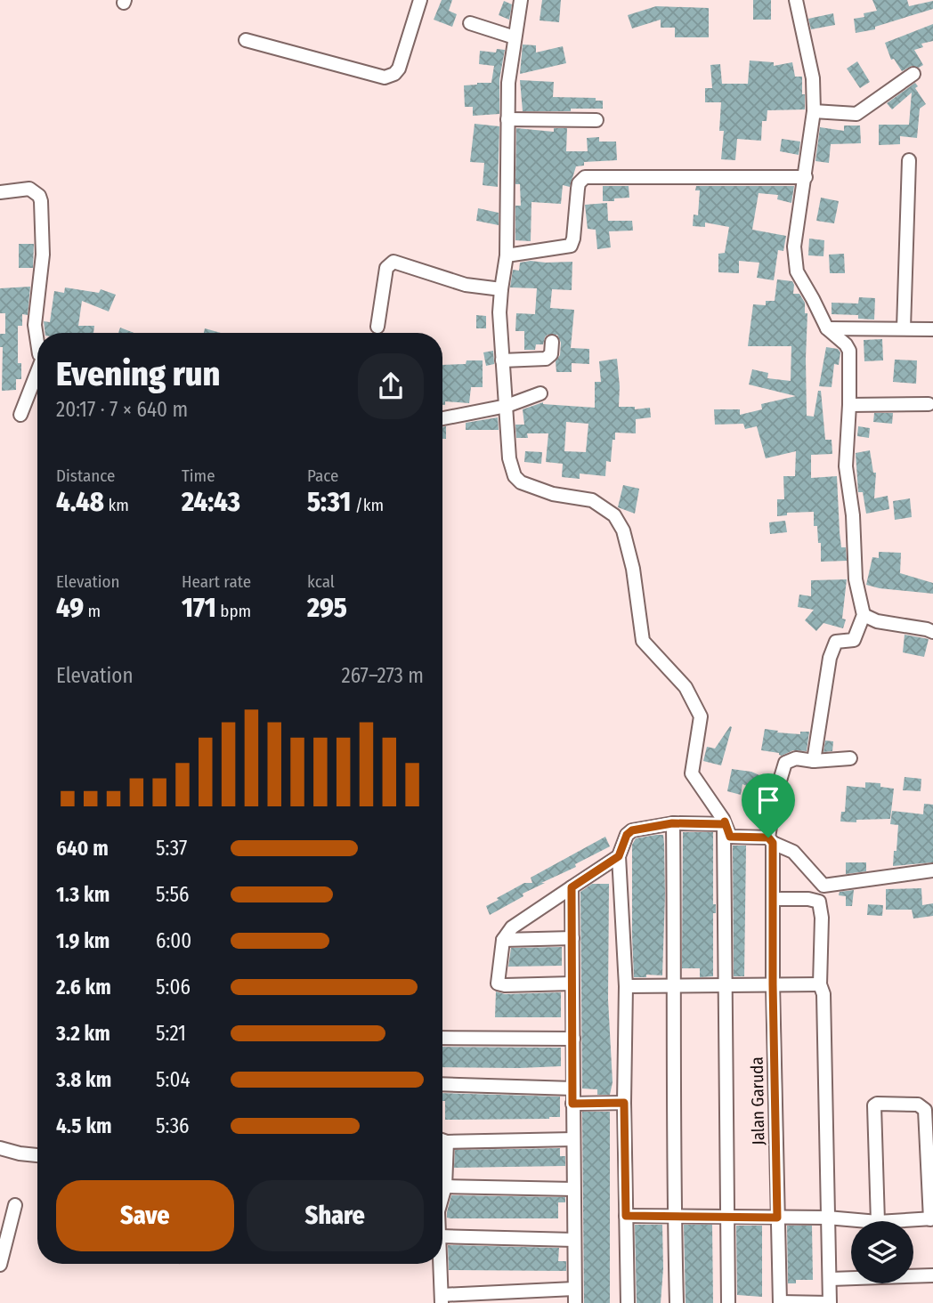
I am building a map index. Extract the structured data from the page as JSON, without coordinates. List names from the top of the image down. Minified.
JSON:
{"streets":{"street":["Jalan Garuda"]},"page":{"heading":["Evening run","20:17 · 7 × 640 m"],"stats":[["Distance","4.48 km"],["Time","24:43"],["Pace","5:31 /km"],["Elevation","49 m"],["Heart rate","171 bpm"],["kcal","295"]],"chart":["Elevation","267–273 m"],"list":[{"name":"640 m","note":"5:37"},{"name":"1.3 km","note":"5:56"},{"name":"1.9 km","note":"6:00"},{"name":"2.6 km","note":"5:06"},{"name":"3.2 km","note":"5:21"},{"name":"3.8 km","note":"5:04"},{"name":"4.5 km","note":"5:36"}],"buttons":["Save","Share"]}}
